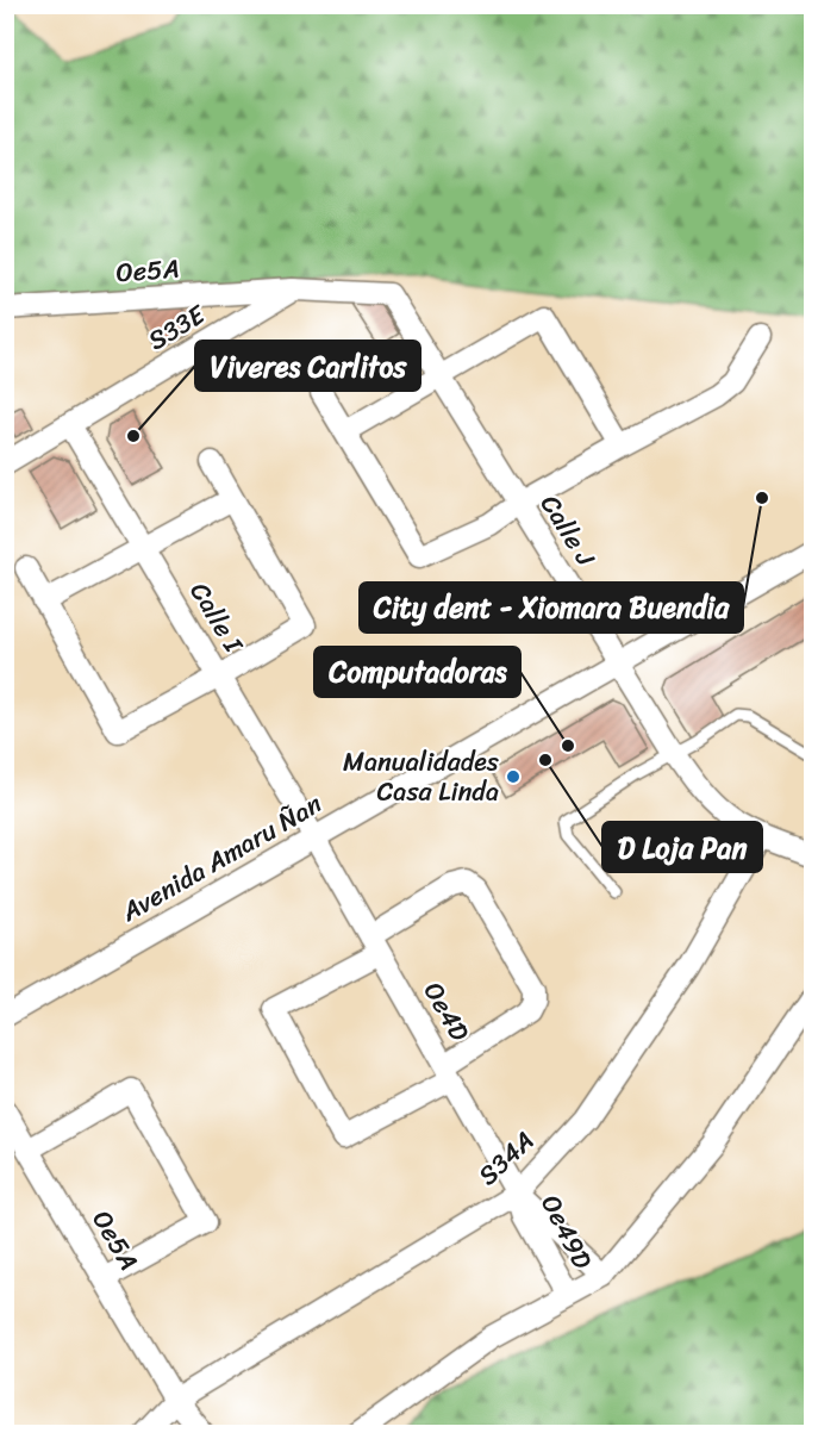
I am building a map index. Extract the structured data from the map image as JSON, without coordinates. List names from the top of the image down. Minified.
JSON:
{"streets":{"street":["Oe5A","S33E","Calle J","Calle I","Avenida Amaru Ñan","Oe4D","S34A","Oe49D"]},"crossings":[["Oe5A","S33E"],["Oe5A","Calle J"],["Oe5A","S34A"],["S33E","Calle J"],["S33E","Calle I"],["Calle J","Avenida Amaru Ñan"],["Calle J","S34A"],["Calle I","Avenida Amaru Ñan"],["Calle I","Oe4D"],["Avenida Amaru Ñan","Oe4D"],["Oe4D","S34A"],["Oe4D","Oe49D"],["S34A","Oe49D"]],"places":["Viveres Carlitos","City dent - Xiomara Buendia","Computadoras","D Loja Pan","Manualidades Casa Linda"]}
